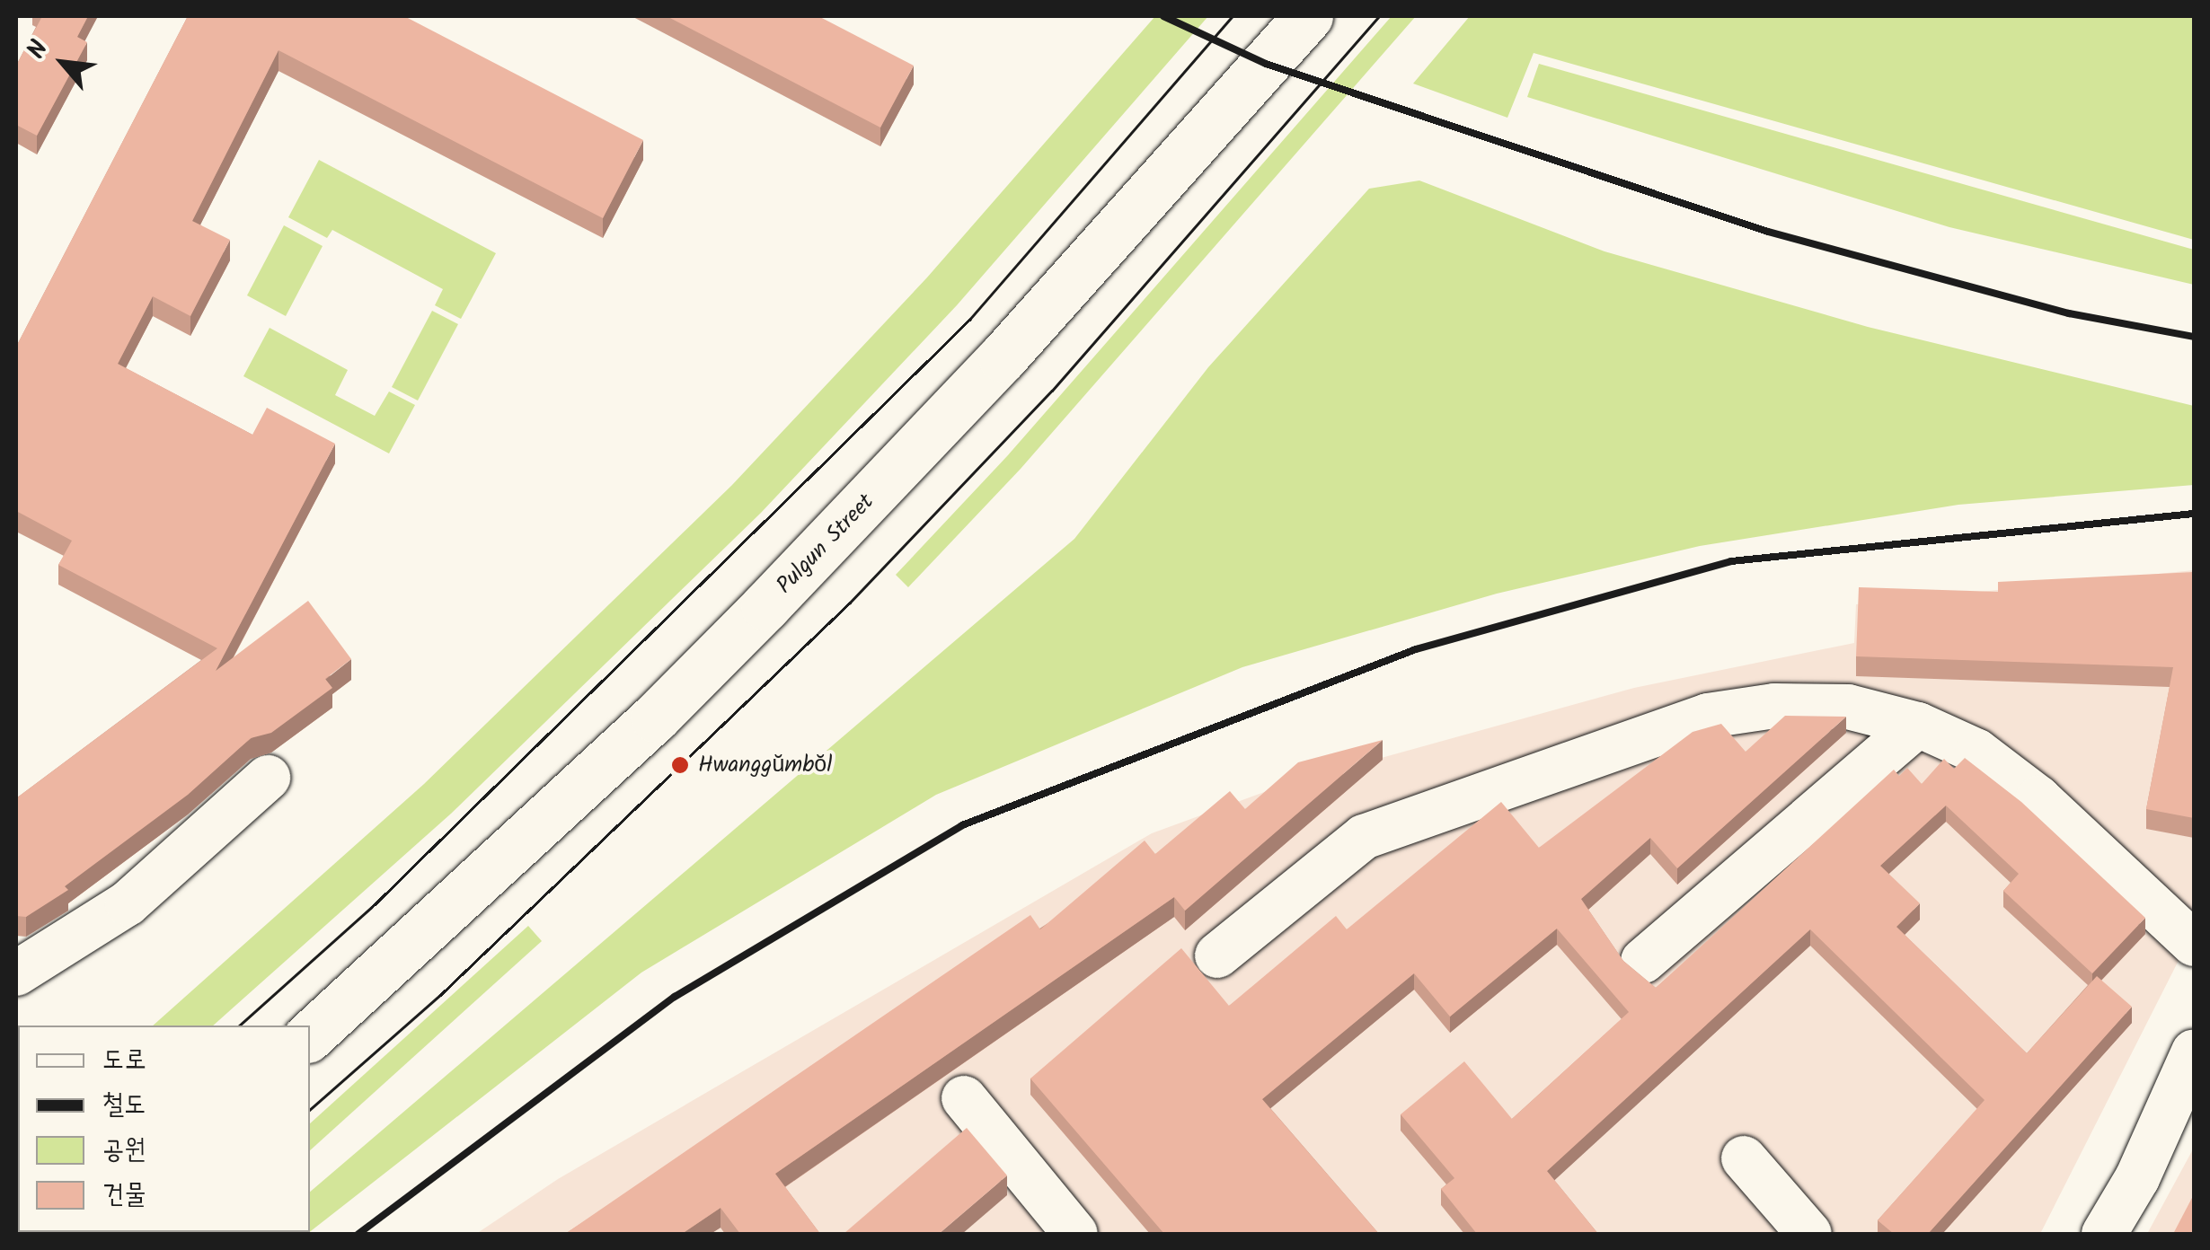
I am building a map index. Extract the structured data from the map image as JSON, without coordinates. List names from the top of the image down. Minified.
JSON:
{"streets":{"main road":["Pulgun Street"]},"places":["Hwanggŭmbŏl"],"legend":["도로","철도","공원","건물"],"north":"top left"}
